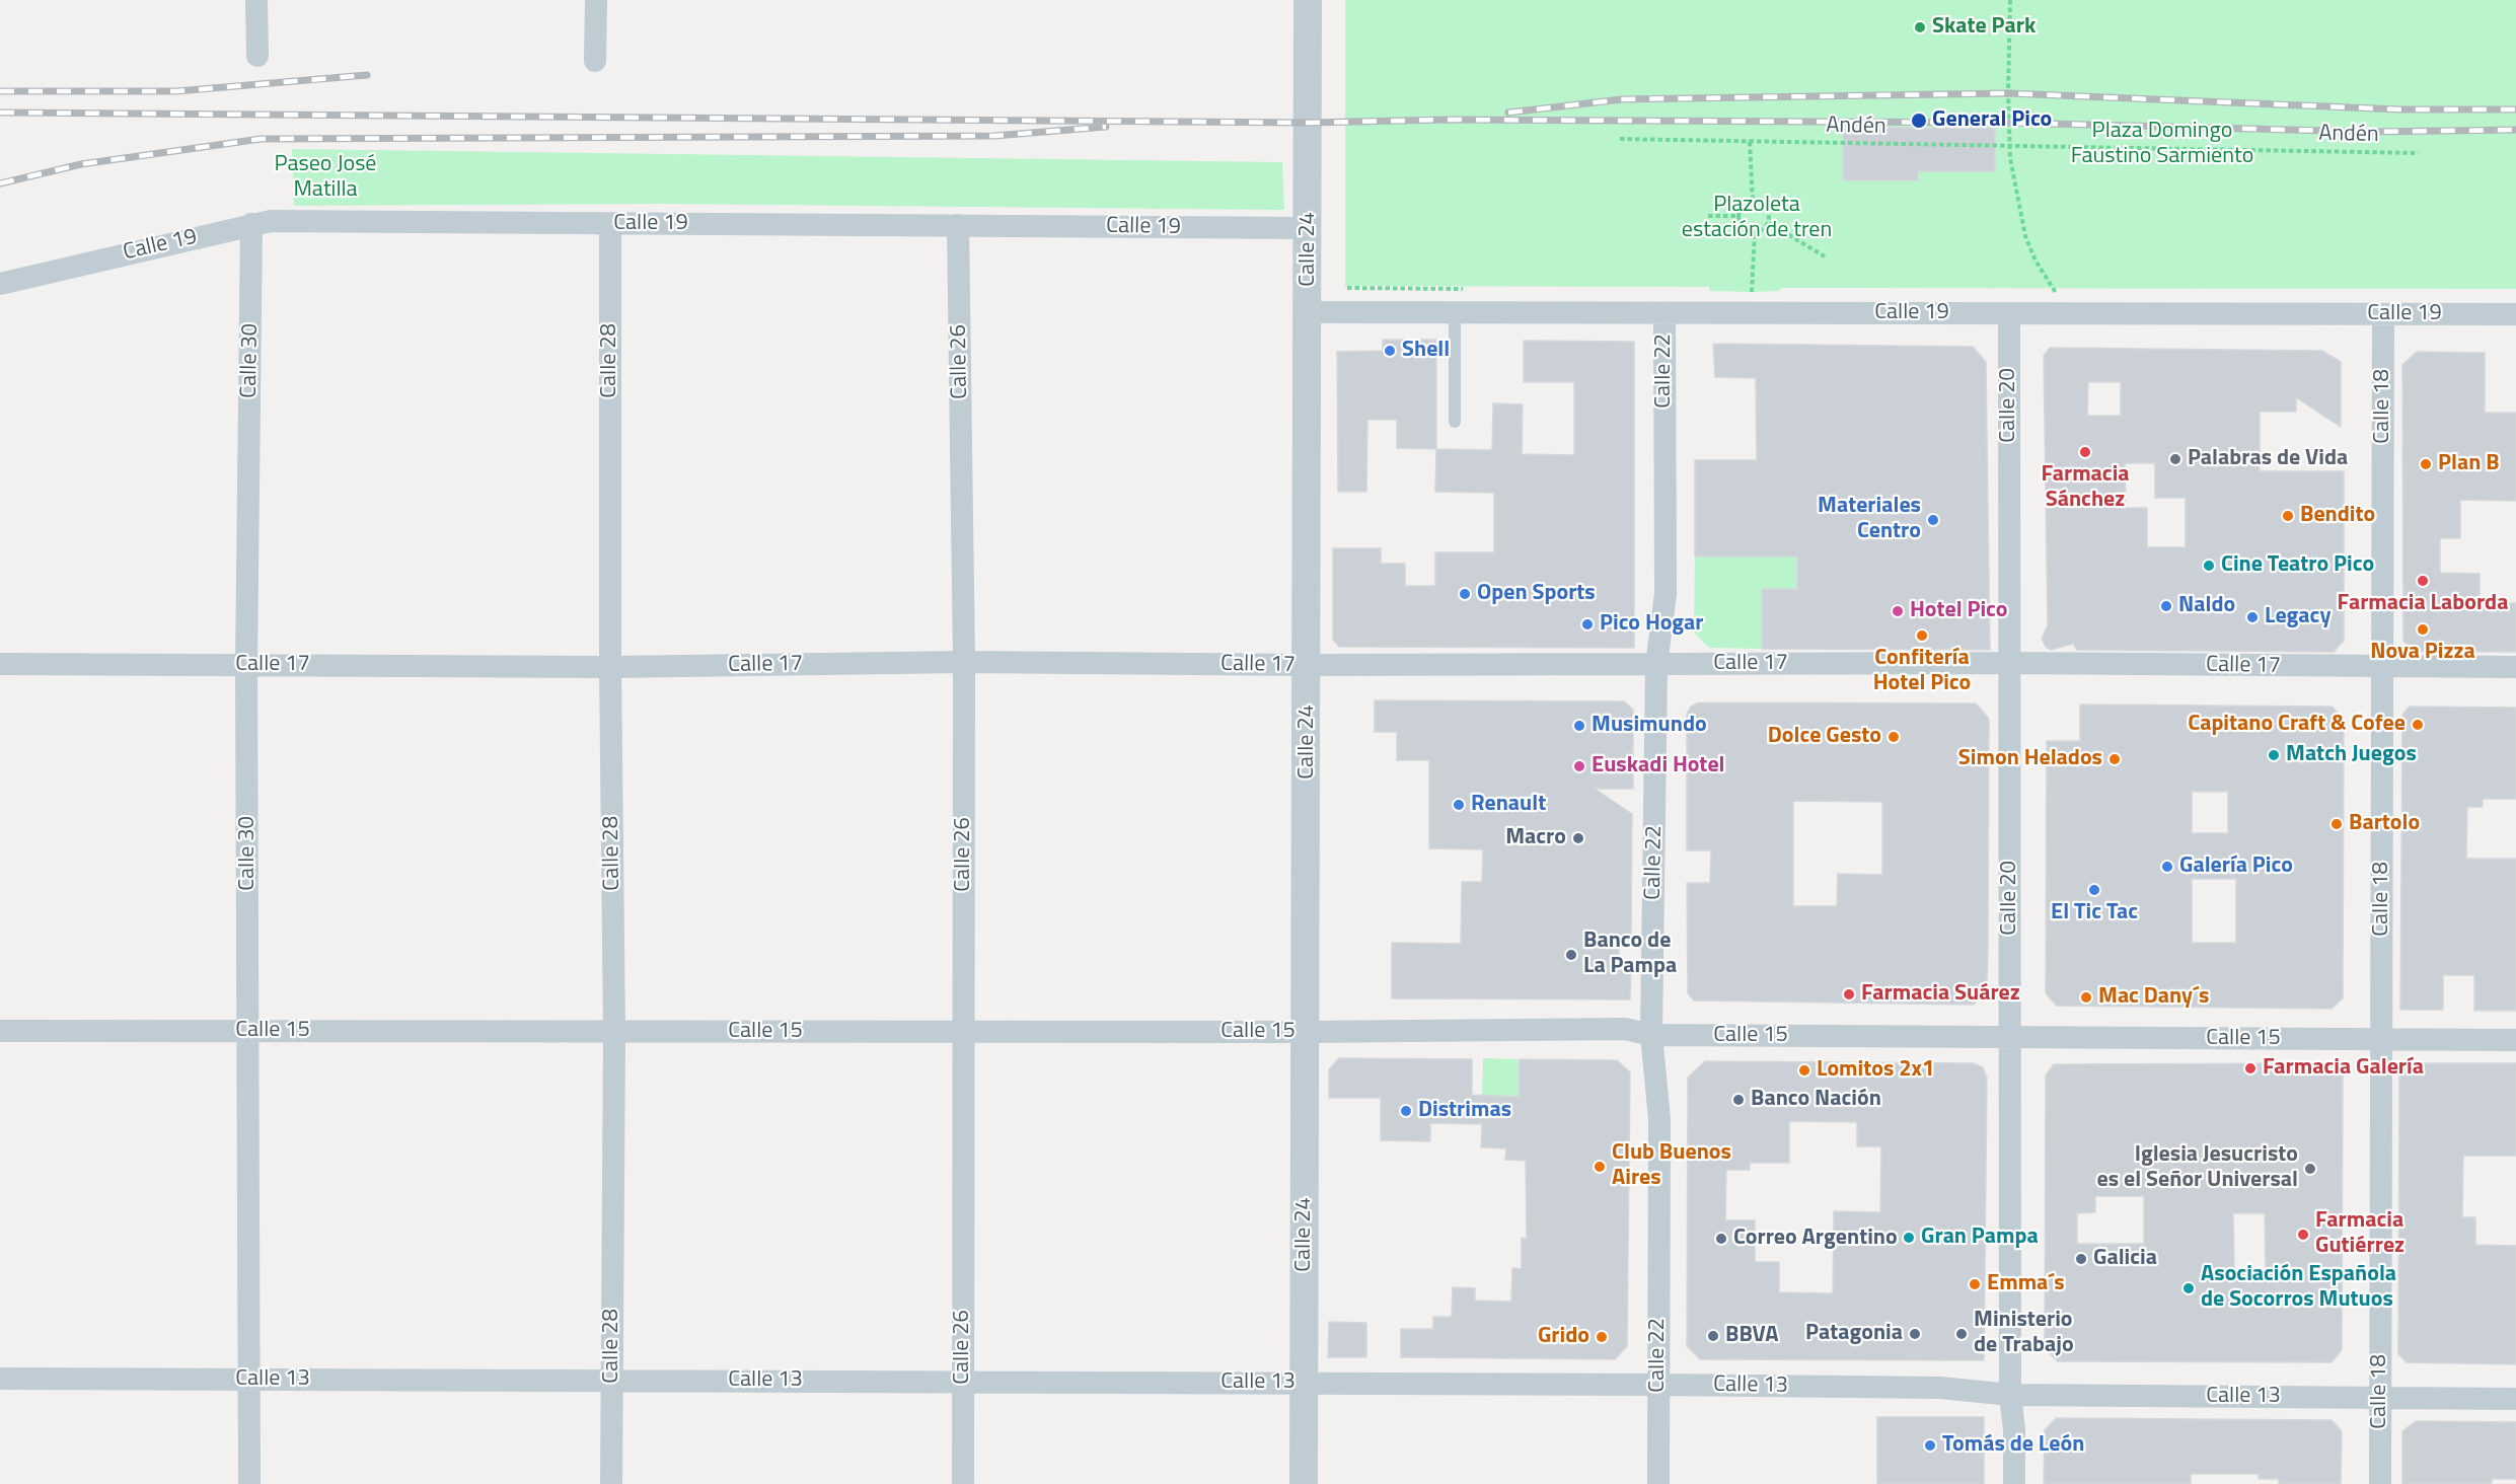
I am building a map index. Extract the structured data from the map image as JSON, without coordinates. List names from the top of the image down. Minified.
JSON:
{"streets":{"street":["Calle 19","Calle 24","Calle 30","Calle 28","Calle 26","Calle 22","Calle 20","Calle 18","Calle 17","Calle 15","Calle 13"],"path":["Andén"]},"crossings":[["Calle 19","Calle 24"],["Calle 19","Calle 30"],["Calle 19","Calle 28"],["Calle 19","Calle 26"],["Calle 19","Calle 22"],["Calle 19","Calle 20"],["Calle 19","Calle 18"],["Calle 24","Calle 17"],["Calle 24","Calle 15"],["Calle 24","Calle 13"],["Calle 30","Calle 17"],["Calle 30","Calle 15"],["Calle 30","Calle 13"],["Calle 28","Calle 17"],["Calle 28","Calle 15"],["Calle 28","Calle 13"],["Calle 26","Calle 17"],["Calle 26","Calle 15"],["Calle 26","Calle 13"],["Calle 22","Calle 17"],["Calle 22","Calle 15"],["Calle 22","Calle 13"],["Calle 20","Calle 17"],["Calle 20","Calle 15"],["Calle 20","Calle 13"],["Calle 18","Calle 17"],["Calle 18","Calle 15"],["Calle 18","Calle 13"]],"parks":["Plaza Domingo Faustino Sarmiento","Paseo José Matilla","Plazoleta estación de tren"],"places":["Skate Park","General Pico","Shell","Farmacia Sánchez","Palabras de Vida","Plan B","Bendito","Materiales Centro","Cine Teatro Pico","Farmacia Laborda","Open Sports","Naldo","Hotel Pico","Legacy","Pico Hogar","Nova Pizza","Confitería Hotel Pico","Capitano Craft & Cofee","Musimundo","Dolce Gesto","Match Juegos","Simon Helados","Euskadi Hotel","Renault","Bartolo","Macro","Galería Pico","El Tic Tac","Banco de La Pampa","Farmacia Suárez","Mac Dany´s","Farmacia Galería","Lomitos 2x1","Banco Nación","Distrimas","Club Buenos Aires","Iglesia Jesucristo es el Señor Universal","Farmacia Gutiérrez","Gran Pampa","Correo Argentino","Galicia","Emma´s","Asociación Española de Socorros Mutuos","Patagonia","Ministerio de Trabajo","BBVA","Grido","Tomás de León"]}
